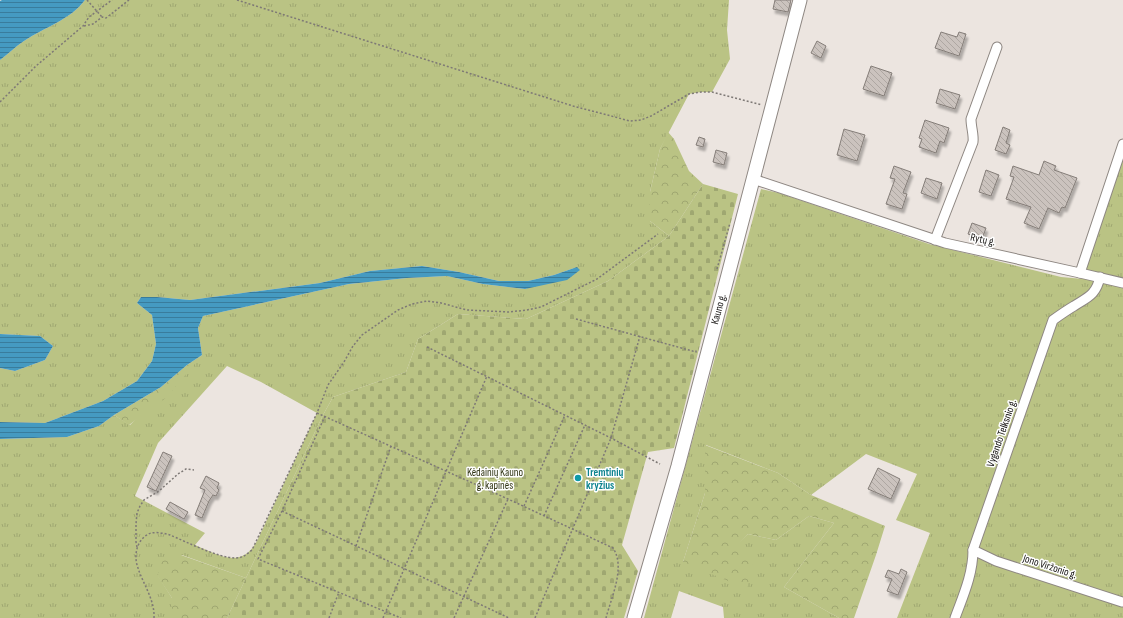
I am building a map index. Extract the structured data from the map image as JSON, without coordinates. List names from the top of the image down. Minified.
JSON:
{"streets":{"main road":["Kauno g."],"street":["Rytų g.","Vygando Telksnio g.","Jono Viržonio g."]},"crossings":[["Rytų g.","Kauno g."],["Rytų g.","Vygando Telksnio g."],["Vygando Telksnio g.","Jono Viržonio g."]],"parks":["Kėdainių Kauno g. kapinės"],"places":["Tremtinių kryžius"]}
